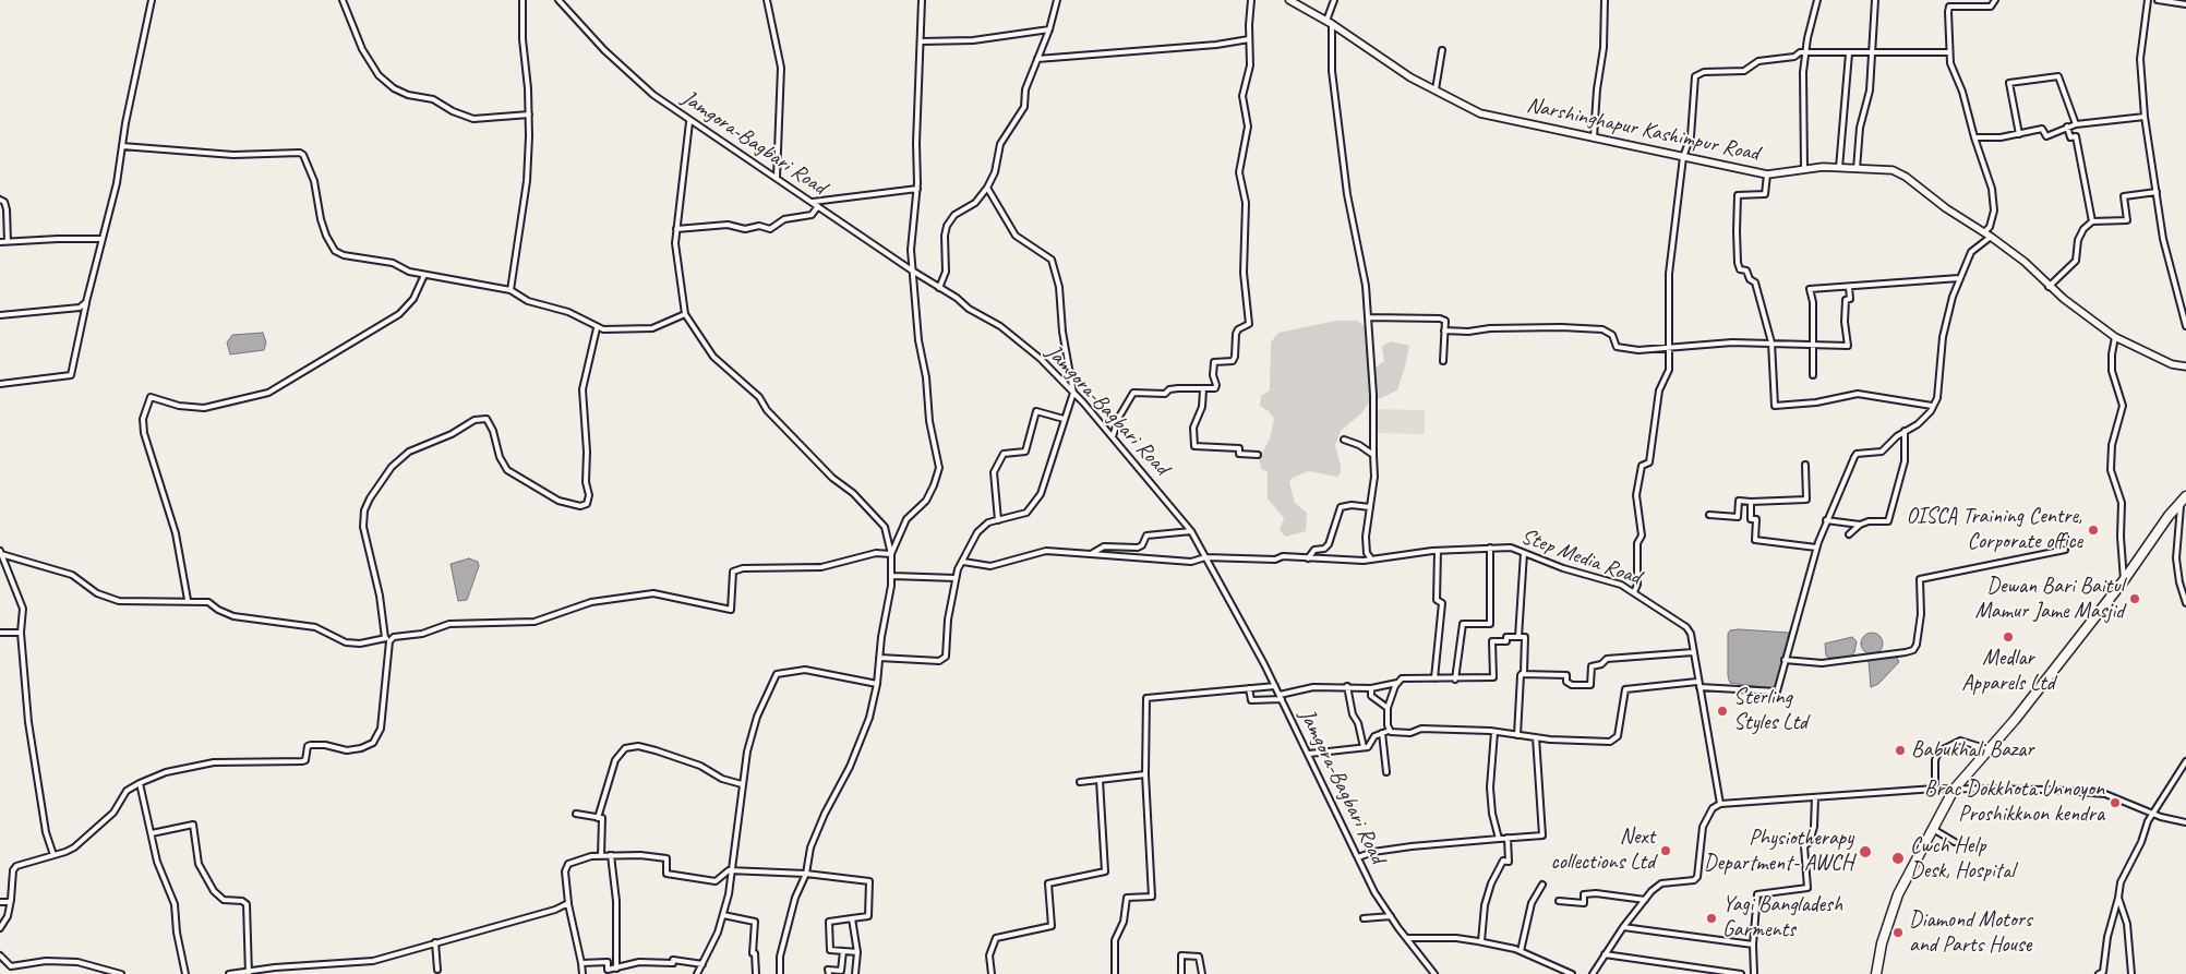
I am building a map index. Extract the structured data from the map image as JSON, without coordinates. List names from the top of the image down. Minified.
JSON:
{"streets":{"street":["Narshinghapur Kashimpur Road","Jamgora-Bagbari Road","Step Media Road"]},"crossings":[["Jamgora-Bagbari Road","Step Media Road"]],"places":["OISCA Training Centre, Corporate office","Dewan Bari Baitul Mamur Jame Masjid","Medlar Apparels Ltd","Sterling Styles Ltd","Babukhali Bazar","Brac Dokkhota Unnoyon Proshikknon kendra","Next collections Ltd","Physiotherapy Department- AWCH","Cwch Help Desk, Hospital","Yagi Bangladesh Garments","Diamond Motors and Parts House"]}
